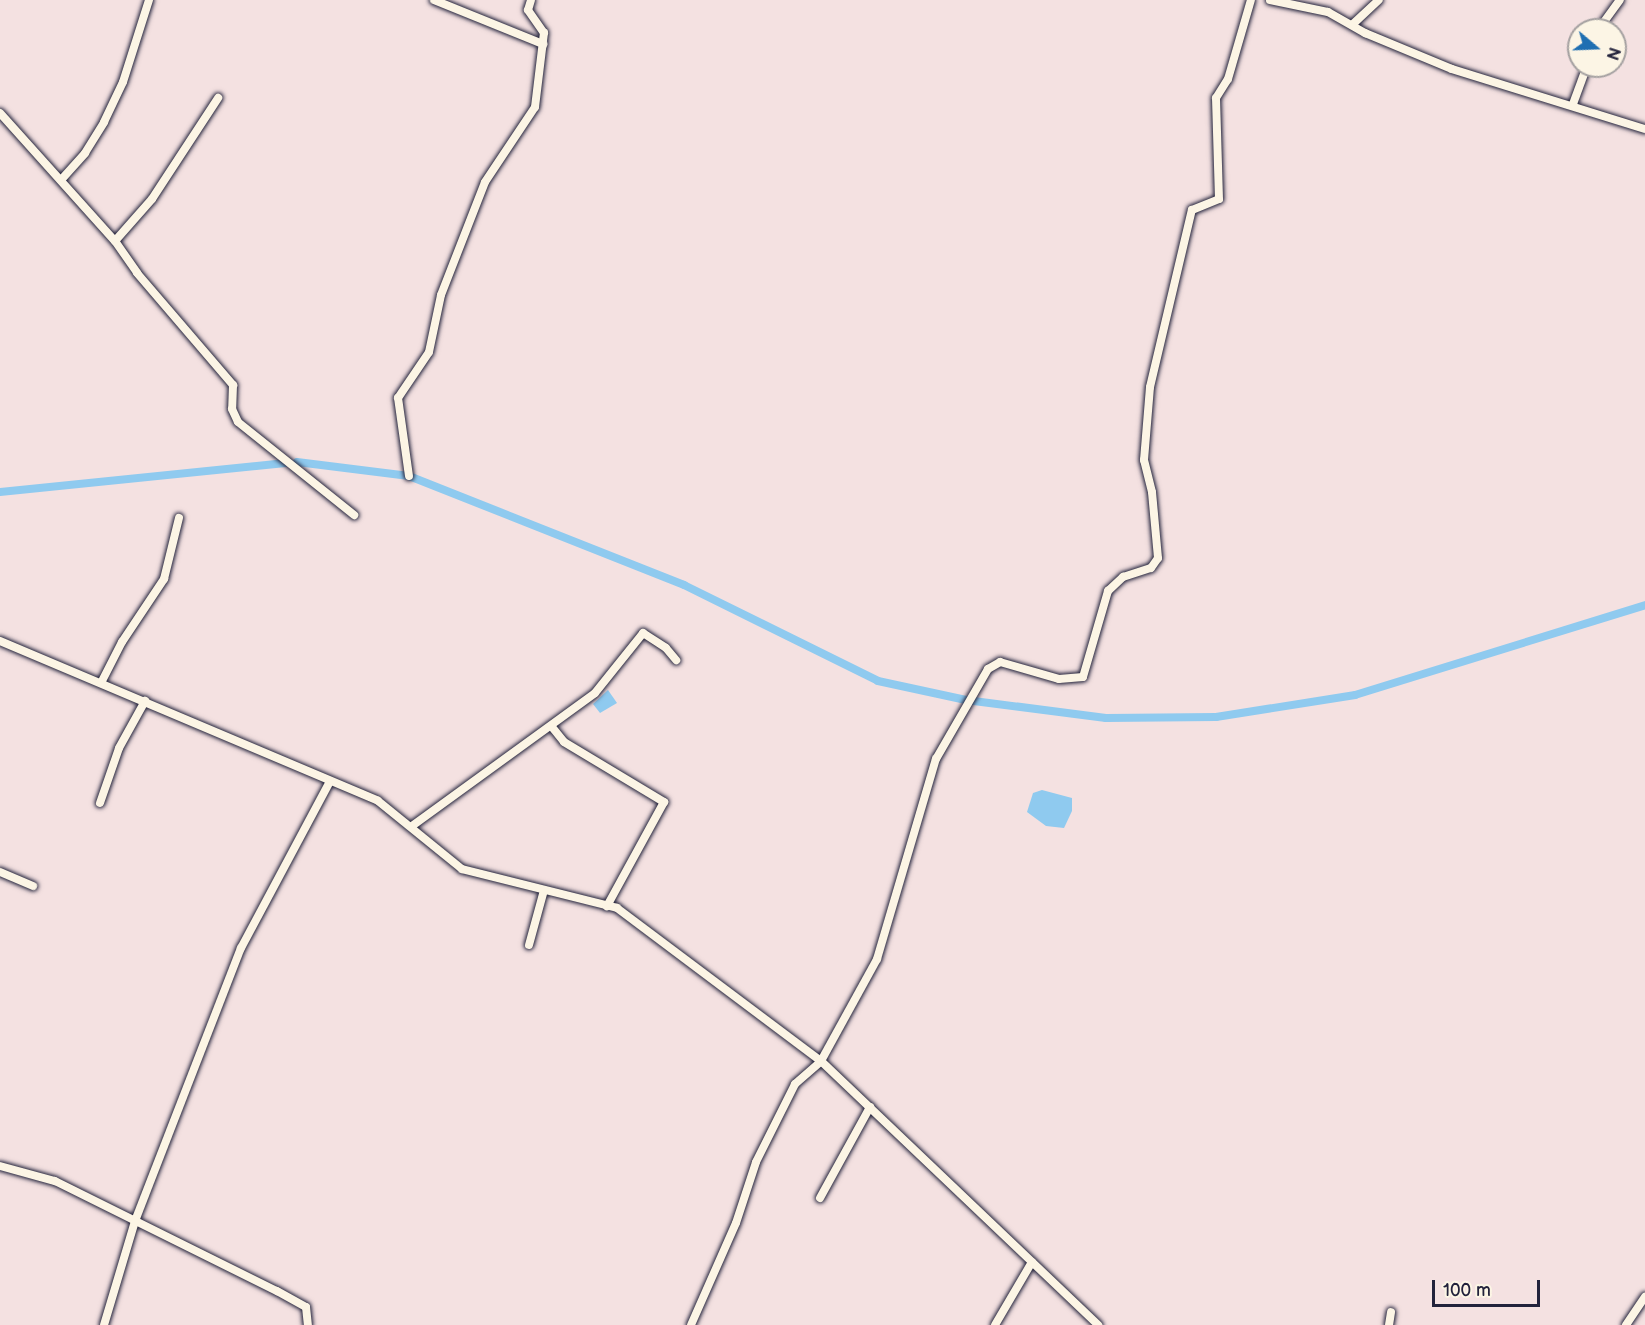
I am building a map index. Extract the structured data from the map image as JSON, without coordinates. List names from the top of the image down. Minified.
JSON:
{"scale_bar":"100 m","north":"right"}
